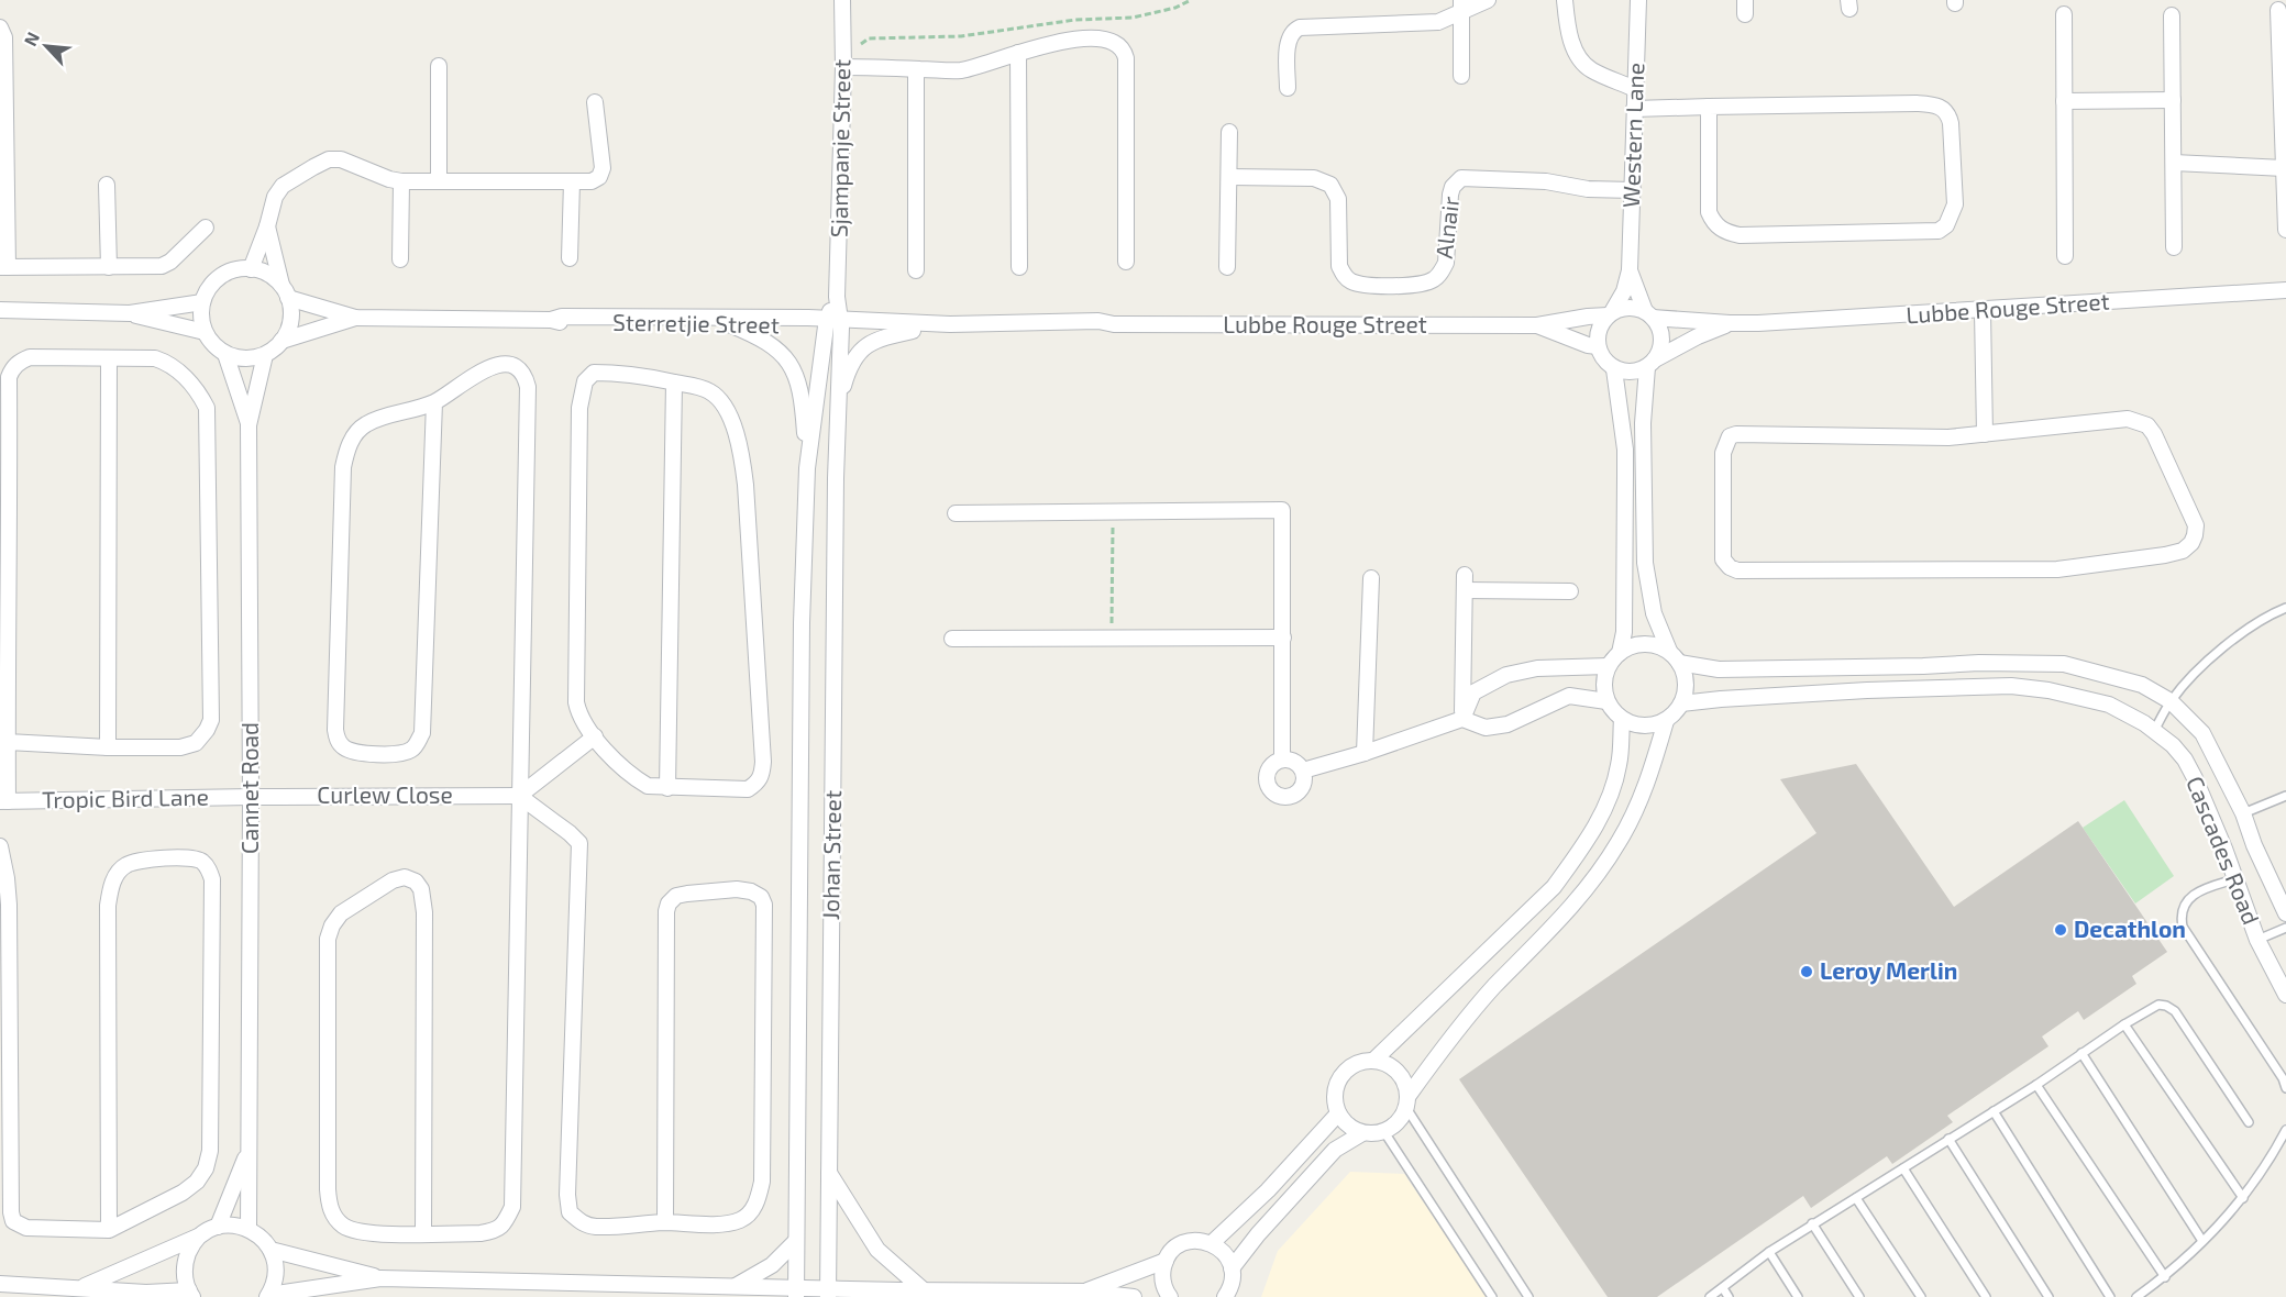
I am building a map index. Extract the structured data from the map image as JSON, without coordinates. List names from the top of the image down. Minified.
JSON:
{"streets":{"street":["Western Lane","Sjampanje Street","Alnair","Lubbe Rouge Street","Sterretjie Street","Cannet Road","Curlew Close","Tropic Bird Lane","Cascades Road","Johan Street"]},"crossings":[["Western Lane","Alnair"],["Western Lane","Lubbe Rouge Street"],["Sjampanje Street","Lubbe Rouge Street"],["Sjampanje Street","Sterretjie Street"],["Sjampanje Street","Johan Street"],["Lubbe Rouge Street","Sterretjie Street"],["Lubbe Rouge Street","Johan Street"],["Sterretjie Street","Cannet Road"],["Sterretjie Street","Johan Street"],["Cannet Road","Curlew Close"],["Cannet Road","Tropic Bird Lane"],["Curlew Close","Tropic Bird Lane"]],"places":["Decathlon","Leroy Merlin"],"north":"top left"}
